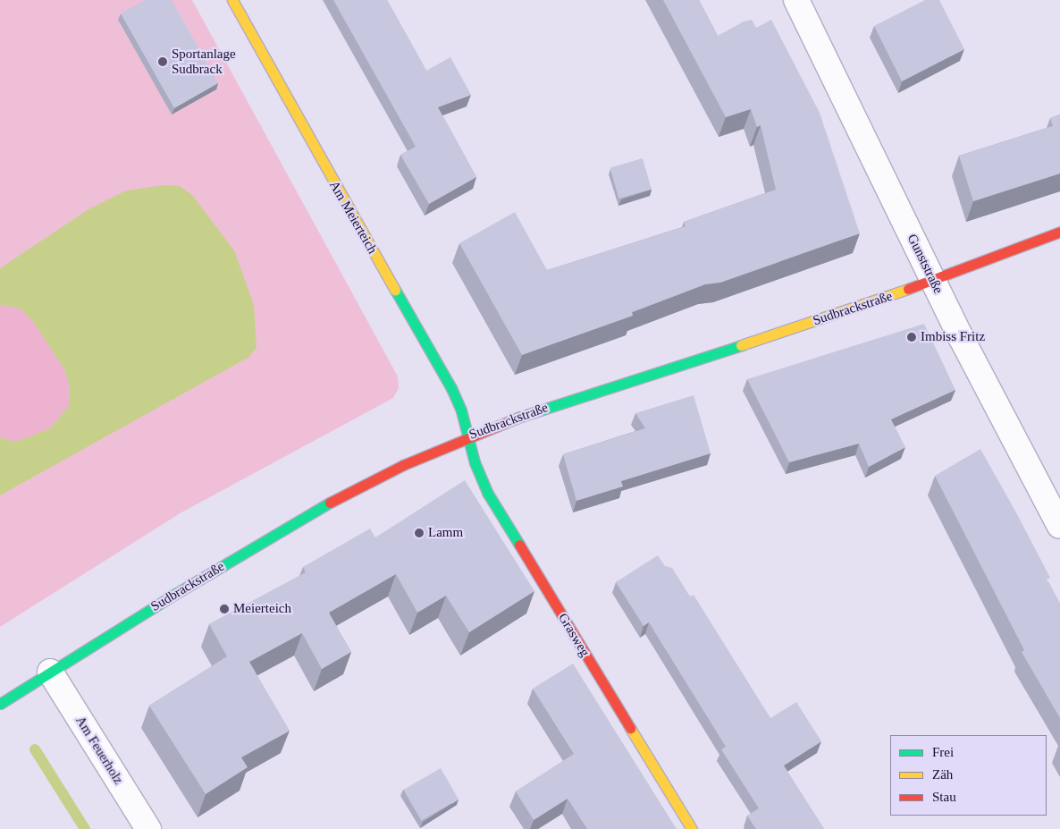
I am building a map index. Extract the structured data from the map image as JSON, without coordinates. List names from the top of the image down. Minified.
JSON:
{"streets":{"street":["Am Meierteich","Gunststraße","Sudbrackstraße","Grasweg","Am Feuerholz"]},"crossings":[["Am Meierteich","Sudbrackstraße"],["Am Meierteich","Grasweg"],["Gunststraße","Sudbrackstraße"],["Sudbrackstraße","Grasweg"],["Sudbrackstraße","Am Feuerholz"]],"places":["Sportanlage Sudbrack","Imbiss Fritz","Lamm","Meierteich"],"legend":["Frei","Zäh","Stau"]}
